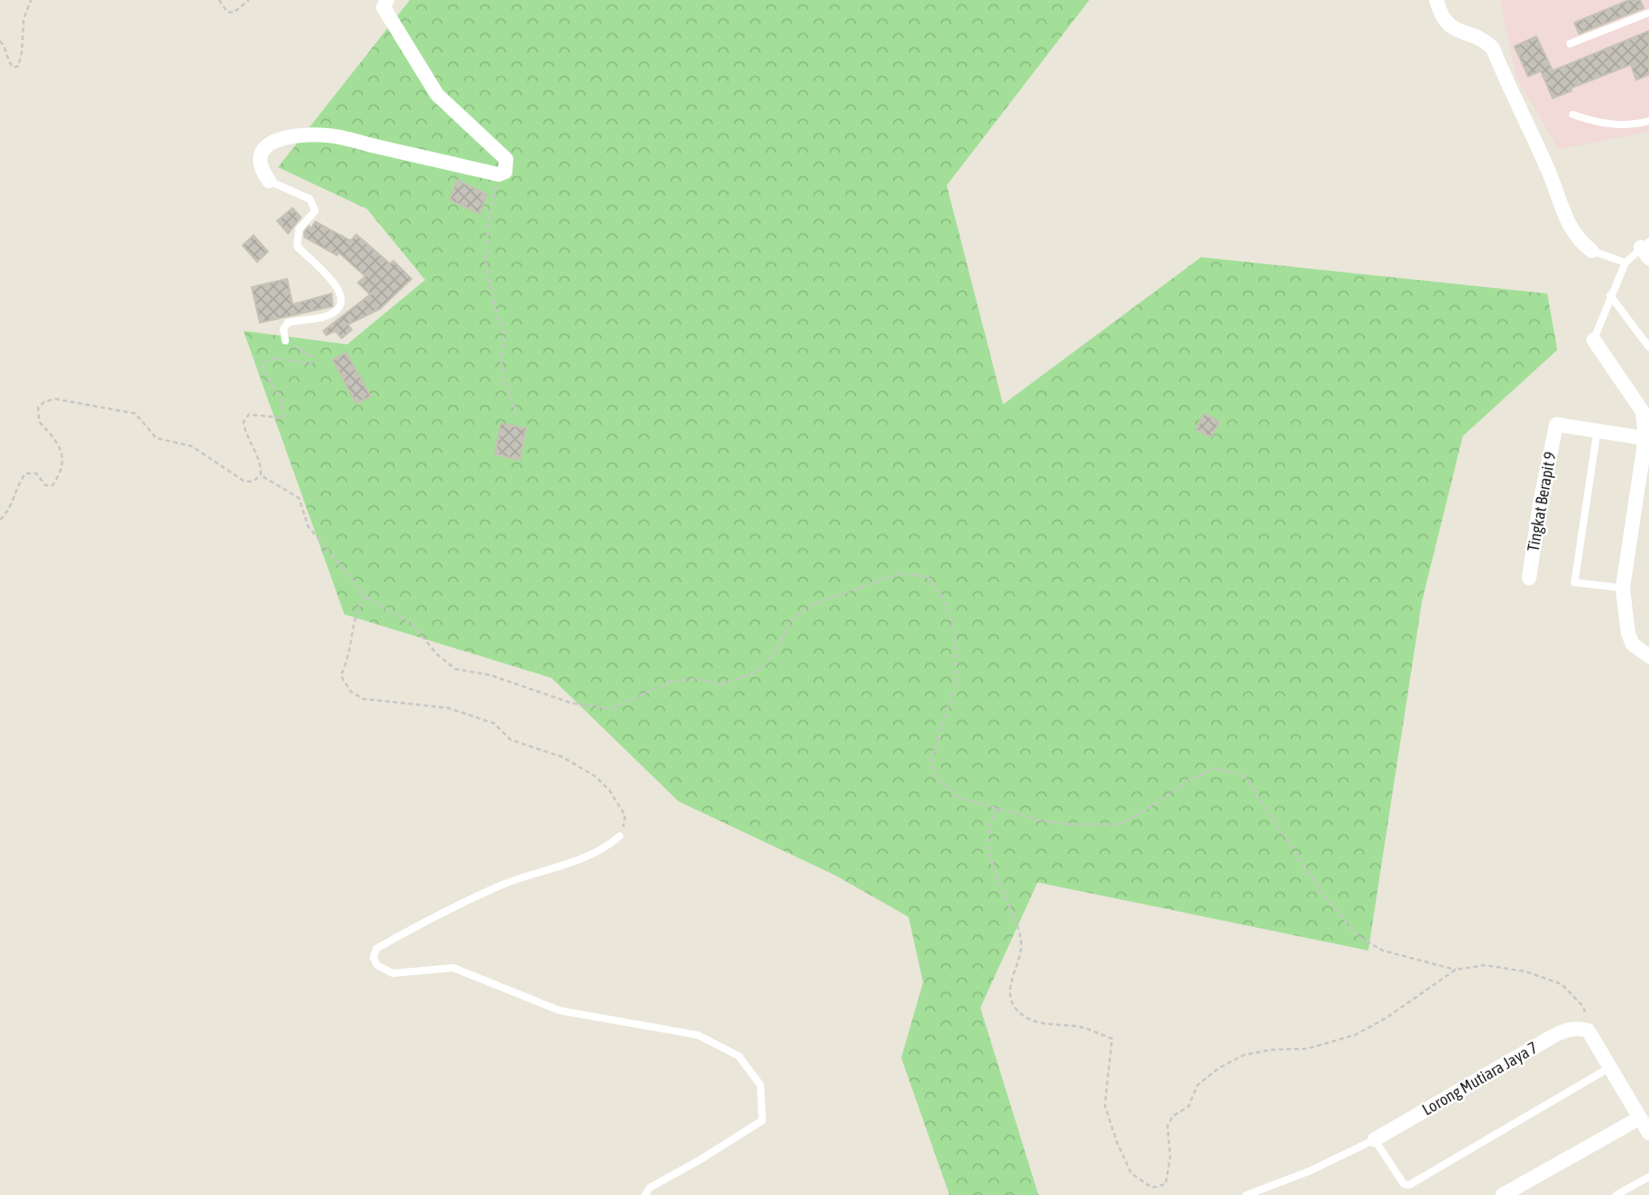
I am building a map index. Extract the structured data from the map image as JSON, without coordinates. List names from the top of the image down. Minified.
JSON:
{"streets":{"street":["Tingkat Berapit 9","Lorong Mutiara Jaya 7"]}}
